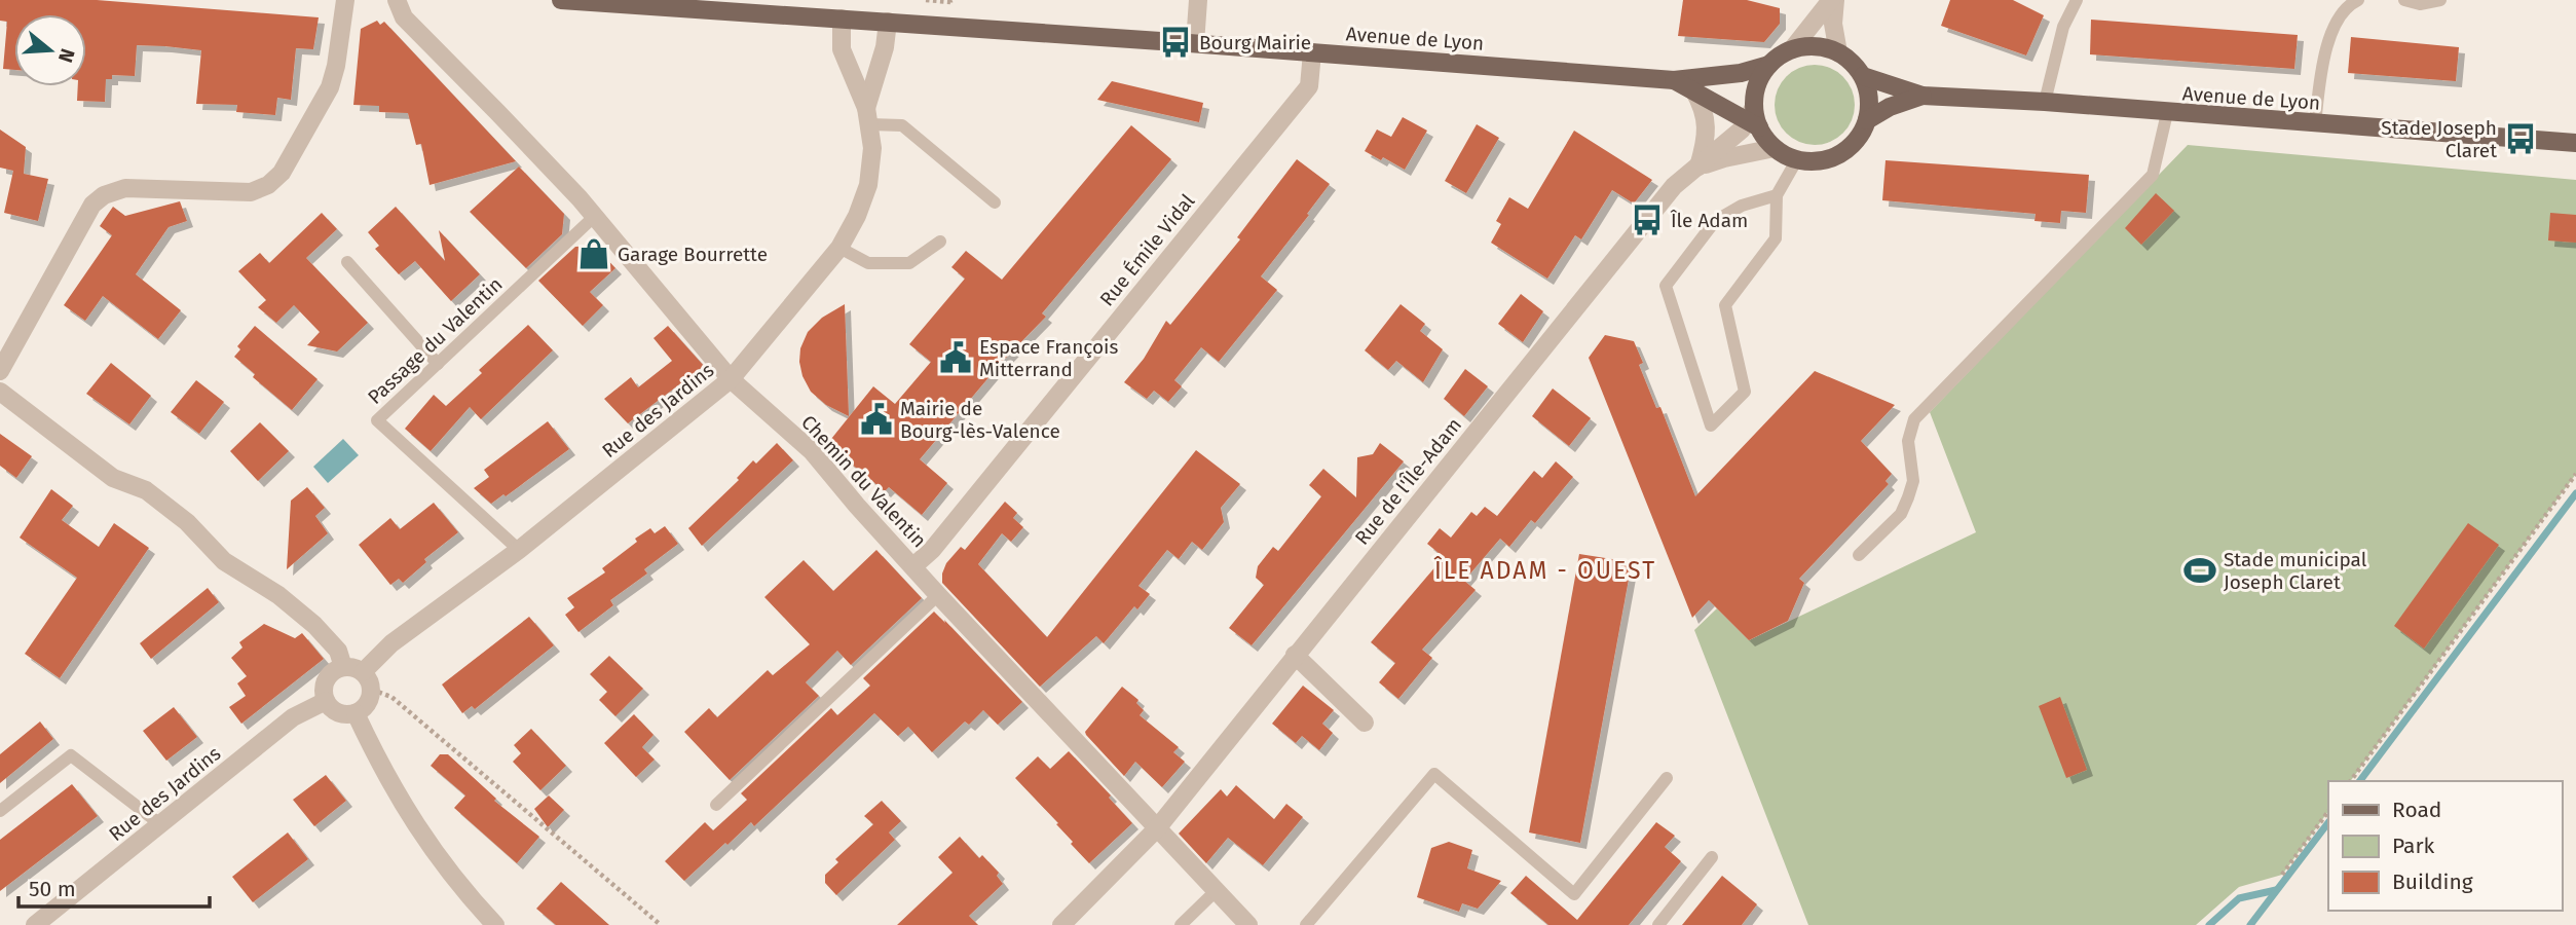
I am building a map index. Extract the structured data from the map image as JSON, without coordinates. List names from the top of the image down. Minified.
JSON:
{"streets":{"main road":["Avenue de Lyon"],"street":["Rue Émile Vidal","Rue des Jardins","Chemin du Valentin","Rue de l'Île-Adam"],"lane":["Passage du Valentin"]},"crossings":[["Avenue de Lyon","Rue Émile Vidal"],["Avenue de Lyon","Rue des Jardins"],["Avenue de Lyon","Rue de l'Île-Adam"],["Rue Émile Vidal","Chemin du Valentin"],["Passage du Valentin","Rue des Jardins"],["Passage du Valentin","Chemin du Valentin"],["Rue des Jardins","Chemin du Valentin"],["Chemin du Valentin","Rue de l'Île-Adam"]],"districts":["ÎLE ADAM - OUEST"],"places":{"bus stop":["Bourg Mairie","Stade Joseph Claret","Île Adam"],"shop":["Garage Bourrette"],"public building":["Espace François Mitterrand","Mairie de Bourg-lès-Valence"],"sports":["Stade municipal Joseph Claret"]},"legend":["Road","Park","Building"],"scale_bar":"50 m","north":"right"}
